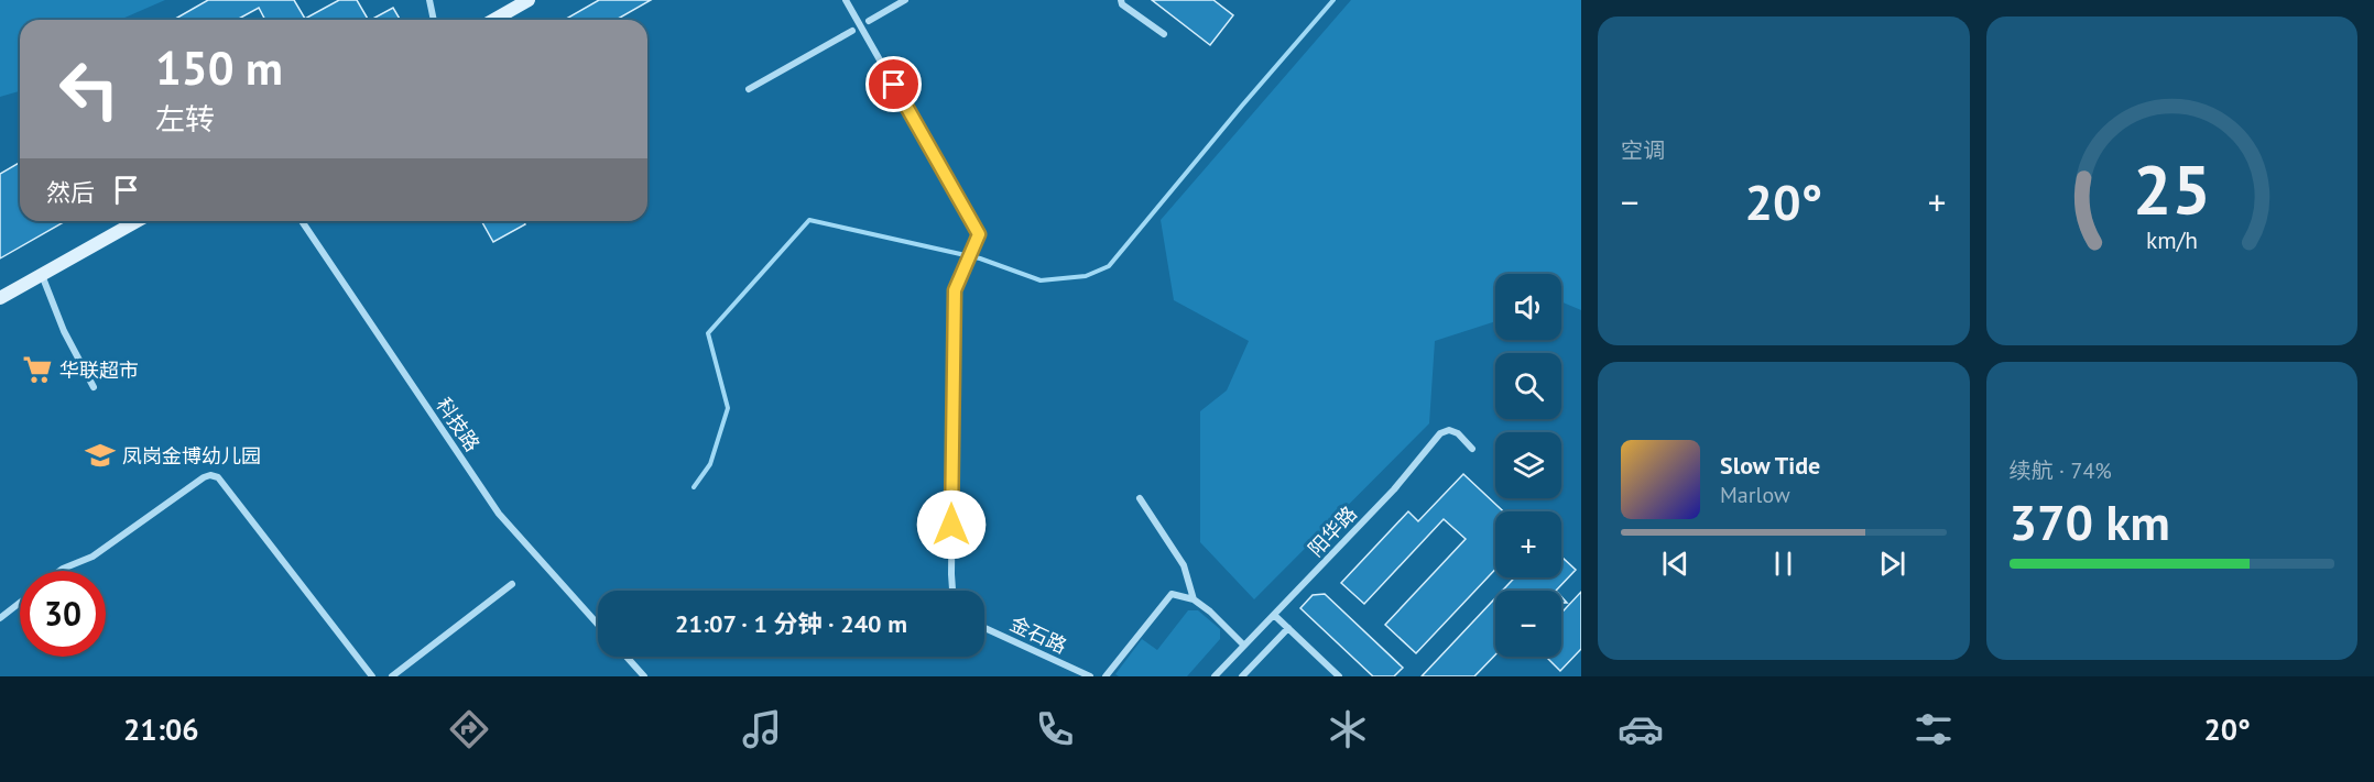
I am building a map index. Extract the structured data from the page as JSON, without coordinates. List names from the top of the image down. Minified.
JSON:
{"streets":{"street":["科技路","阳华路","金石路"]},"places":{"supermarket":["华联超市"],"school or university":["凤岗金博幼儿园"]},"page":{"tile":["空调",["续航 · 74%","370 km"]],"turn":["150 m","左转"],"then":"然后","heat":["−","20°","+"],"map_buttons":["+","−"],"song":["Slow Tide","Marlow"],"limit":"30","trip":"21:07 · 1 分钟 · 240 m","tabs":["21:06","20°"],"gauge":["25","km/h"]}}
